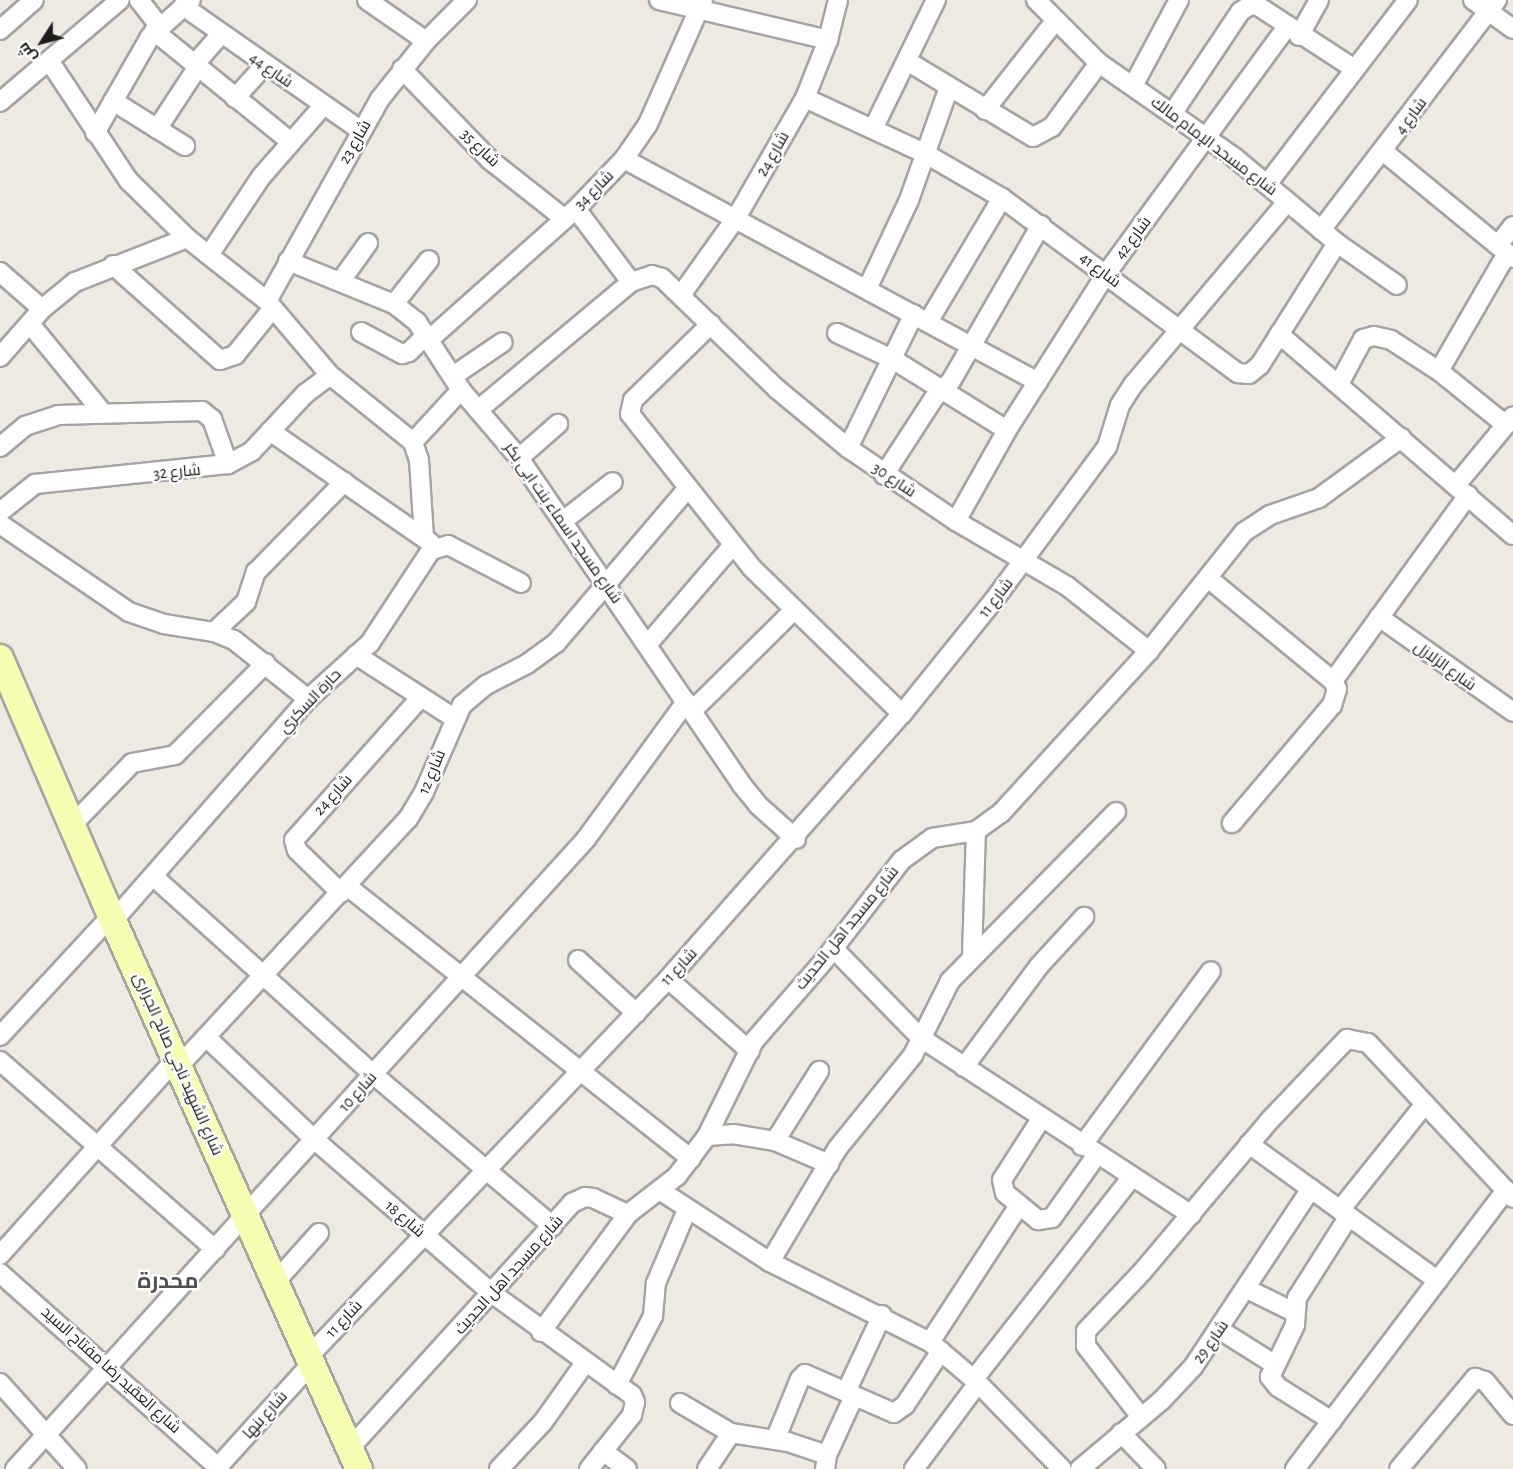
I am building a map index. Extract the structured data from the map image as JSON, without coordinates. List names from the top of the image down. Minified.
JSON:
{"streets":{"street":["شارع 44","شارع 4","شارع 23","شارع مسجد الإمام مالك","شارع 35","شارع 24","شارع 34","شارع 42","شارع 41","شارع 32","شارع 30","شارع مسجد اسماء بنت ابى بكر","شارع 11","شارع الزلازل","حارة السكري","شارع 12","شارع مسجد اهل الحديث","شارع الشهيد ناجي صالح الجرارى","شارع 10","شارع 18","شارع 29","شارع العقيد رضا مفتاح السيد","شارع بنها"]},"crossings":[["شارع 44","شارع 23"],["شارع 4","شارع مسجد الإمام مالك"],["شارع 23","شارع 35"],["شارع 23","شارع مسجد اسماء بنت ابى بكر"],["شارع مسجد الإمام مالك","شارع 42"],["شارع مسجد الإمام مالك","شارع 41"],["شارع مسجد الإمام مالك","شارع 11"],["شارع 35","شارع 34"],["شارع 35","شارع 30"],["شارع 24","شارع 41"],["شارع 24","شارع 30"],["شارع 24","شارع 12"],["شارع 34","شارع مسجد اسماء بنت ابى بكر"],["شارع 42","شارع 41"],["شارع 42","شارع 30"],["شارع 41","شارع 11"],["شارع 30","شارع 11"],["شارع 30","شارع مسجد اهل الحديث"],["شارع مسجد اسماء بنت ابى بكر","شارع 11"],["شارع مسجد اسماء بنت ابى بكر","شارع 12"],["شارع مسجد اسماء بنت ابى بكر","شارع 10"],["شارع 11","شارع الشهيد ناجي صالح الجرارى"],["شارع 11","شارع 18"],["شارع 11","شارع بنها"],["حارة السكري","شارع الشهيد ناجي صالح الجرارى"],["شارع 12","شارع الشهيد ناجي صالح الجرارى"],["شارع 12","شارع 18"],["شارع مسجد اهل الحديث","شارع الشهيد ناجي صالح الجرارى"],["شارع مسجد اهل الحديث","شارع 18"],["شارع الشهيد ناجي صالح الجرارى","شارع 10"],["شارع الشهيد ناجي صالح الجرارى","شارع بنها"],["شارع 10","شارع 18"],["شارع 10","شارع العقيد رضا مفتاح السيد"],["شارع العقيد رضا مفتاح السيد","شارع بنها"]],"districts":["محدرة"],"north":"bottom left"}
